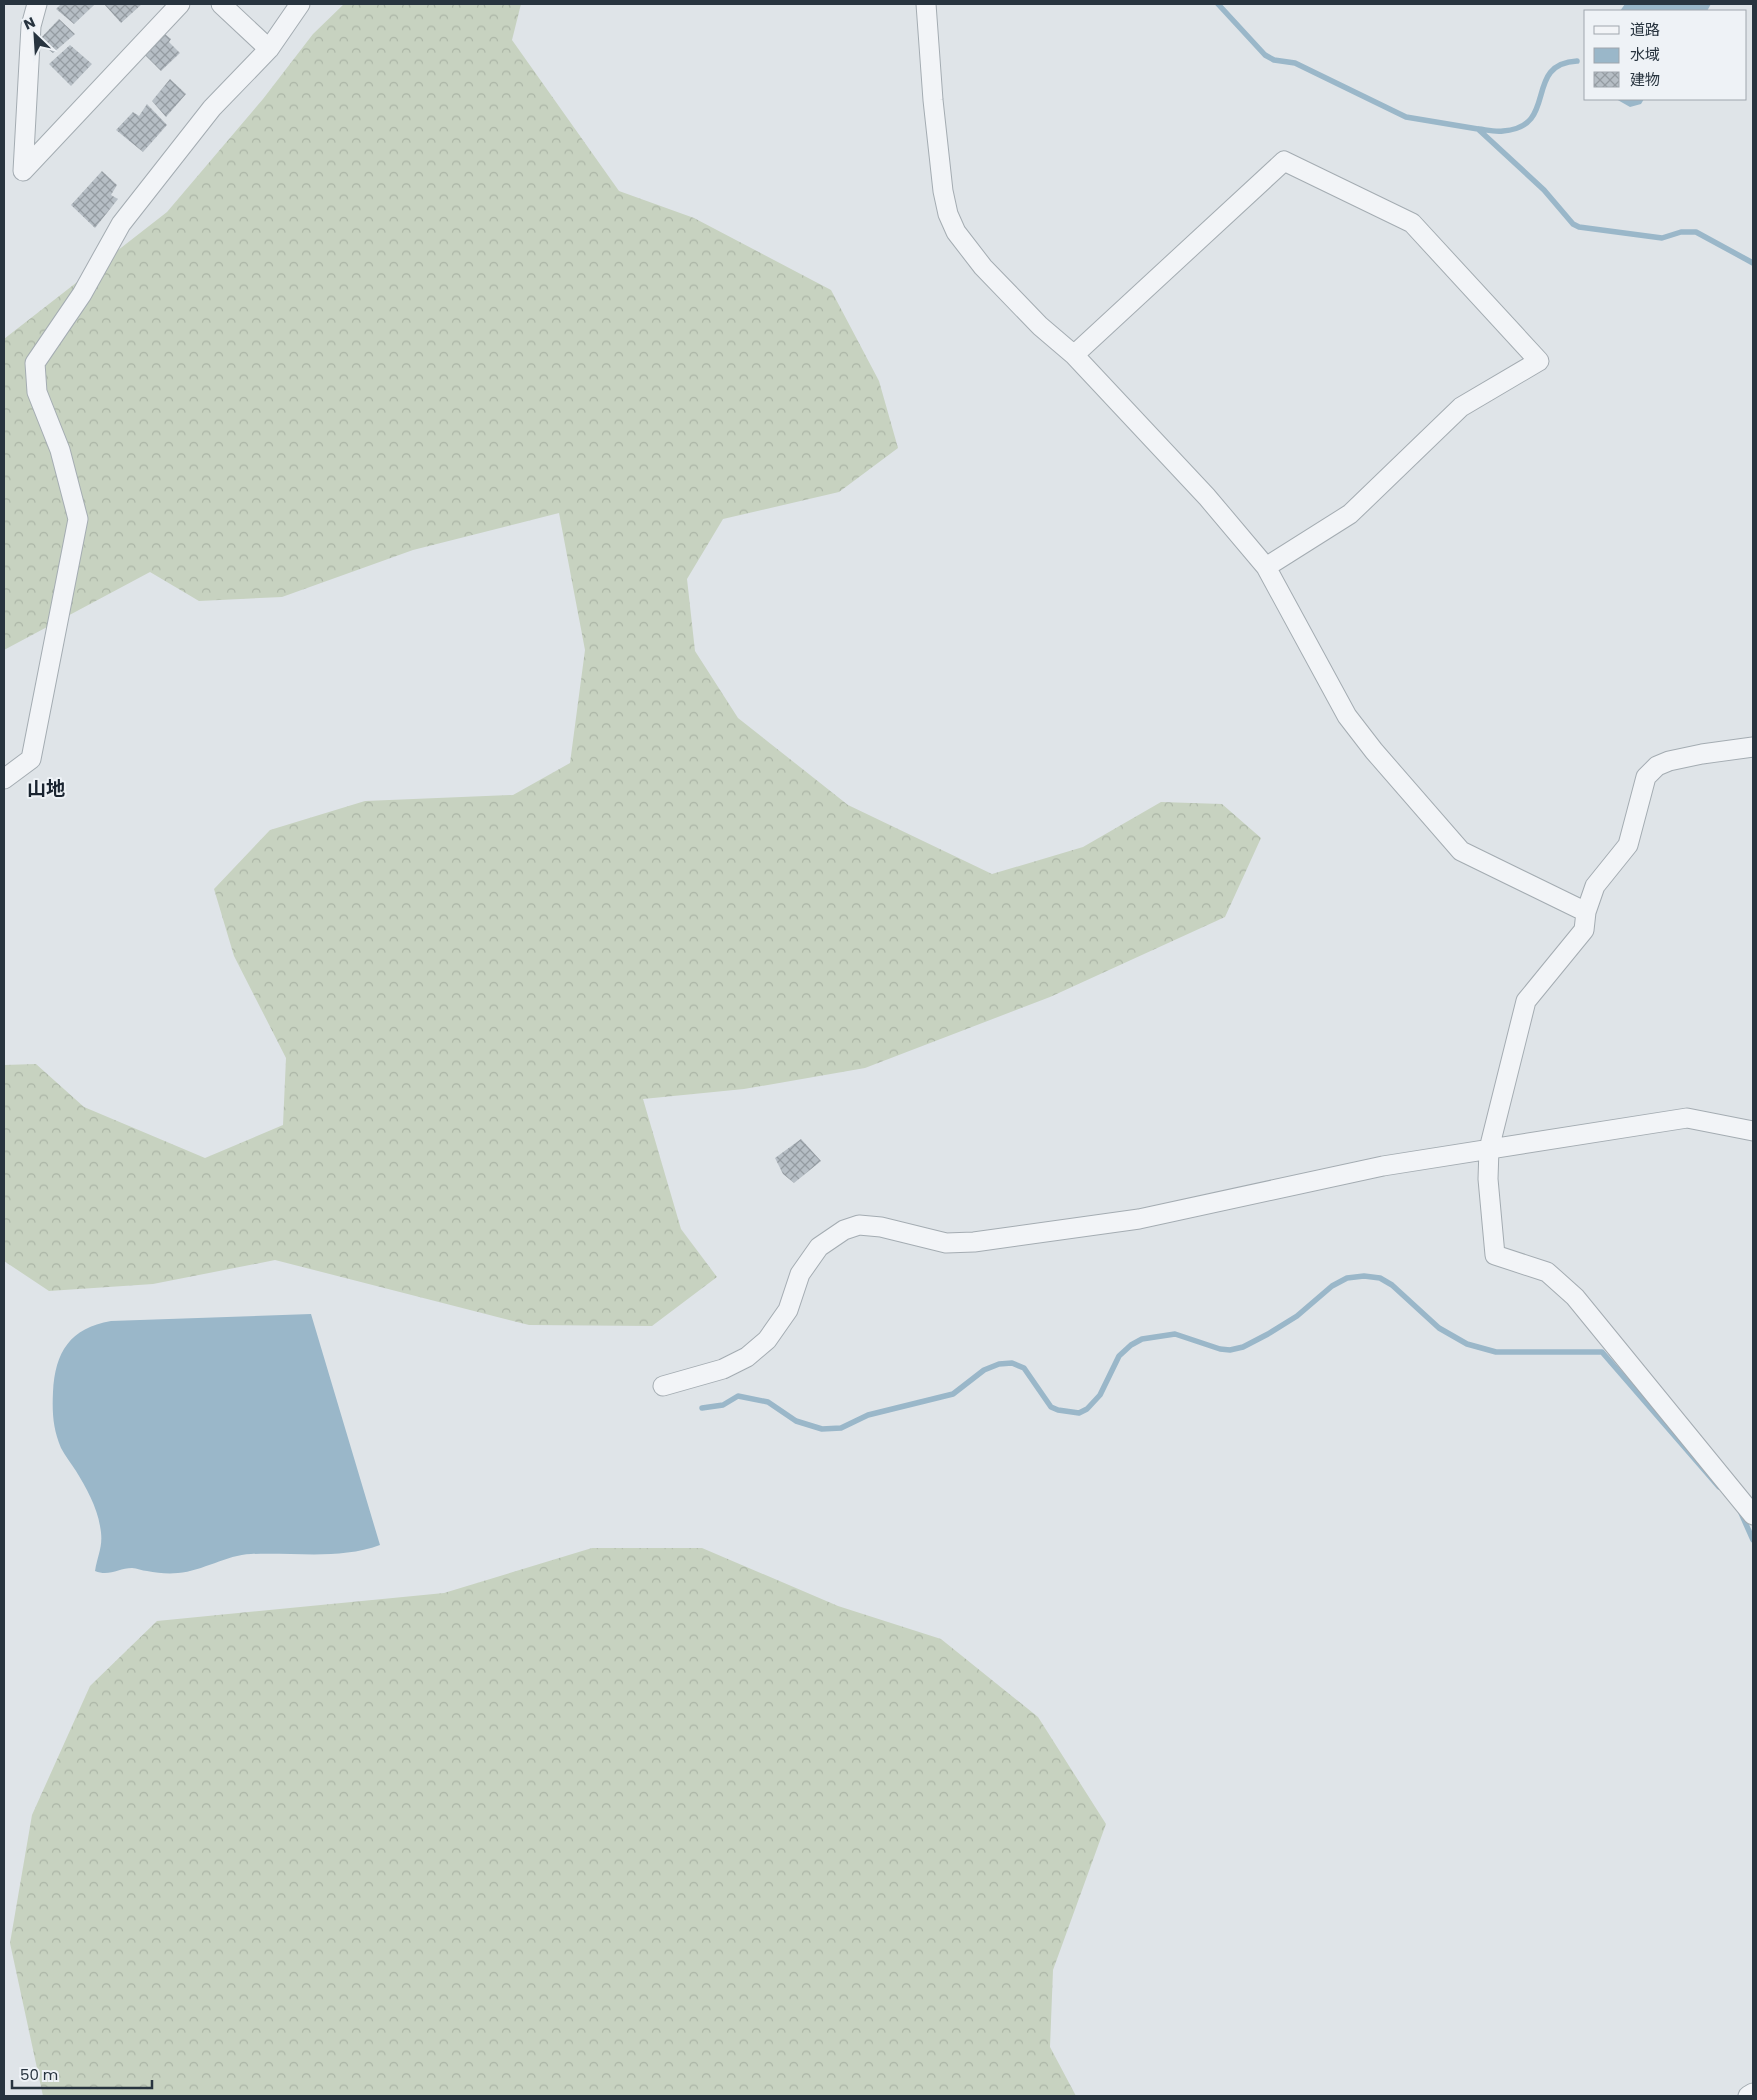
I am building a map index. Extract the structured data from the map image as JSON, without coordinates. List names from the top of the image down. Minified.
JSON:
{"districts":["山地"],"legend":["道路","水域","建物"],"scale_bar":"50 m","north":"top left"}
